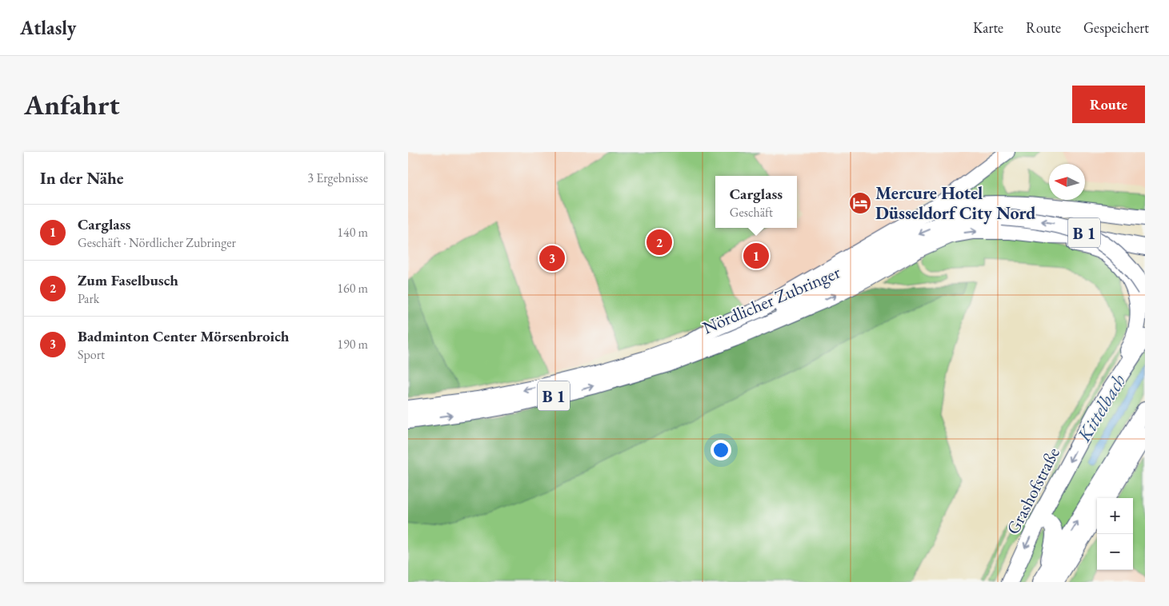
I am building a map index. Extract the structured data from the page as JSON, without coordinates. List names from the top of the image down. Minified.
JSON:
{"streets":{"main road":["B 1","Nördlicher Zubringer","Grashofstraße"]},"crossings":[["B 1","Nördlicher Zubringer"],["B 1","Grashofstraße"]],"water":["Kittelbach"],"places":{"hotel":["Mercure Hotel Düsseldorf City Nord"]},"north":"left","page":{"header":"Atlasly","nav":["Karte","Route","Gespeichert"],"buttons":"Route","title":"Anfahrt","heading":["In der Nähe","3 Ergebnisse"],"popup":["Carglass","Geschäft"],"list":[{"mark":"1","name":"Carglass","note":"Geschäft · Nördlicher Zubringer","value":"140 m"},{"mark":"2","name":"Zum Faselbusch","note":"Park","value":"160 m"},{"mark":"3","name":"Badminton Center Mörsenbroich","note":"Sport","value":"190 m"}],"pins":["2","1","3"],"map_buttons":["+","−"]}}
